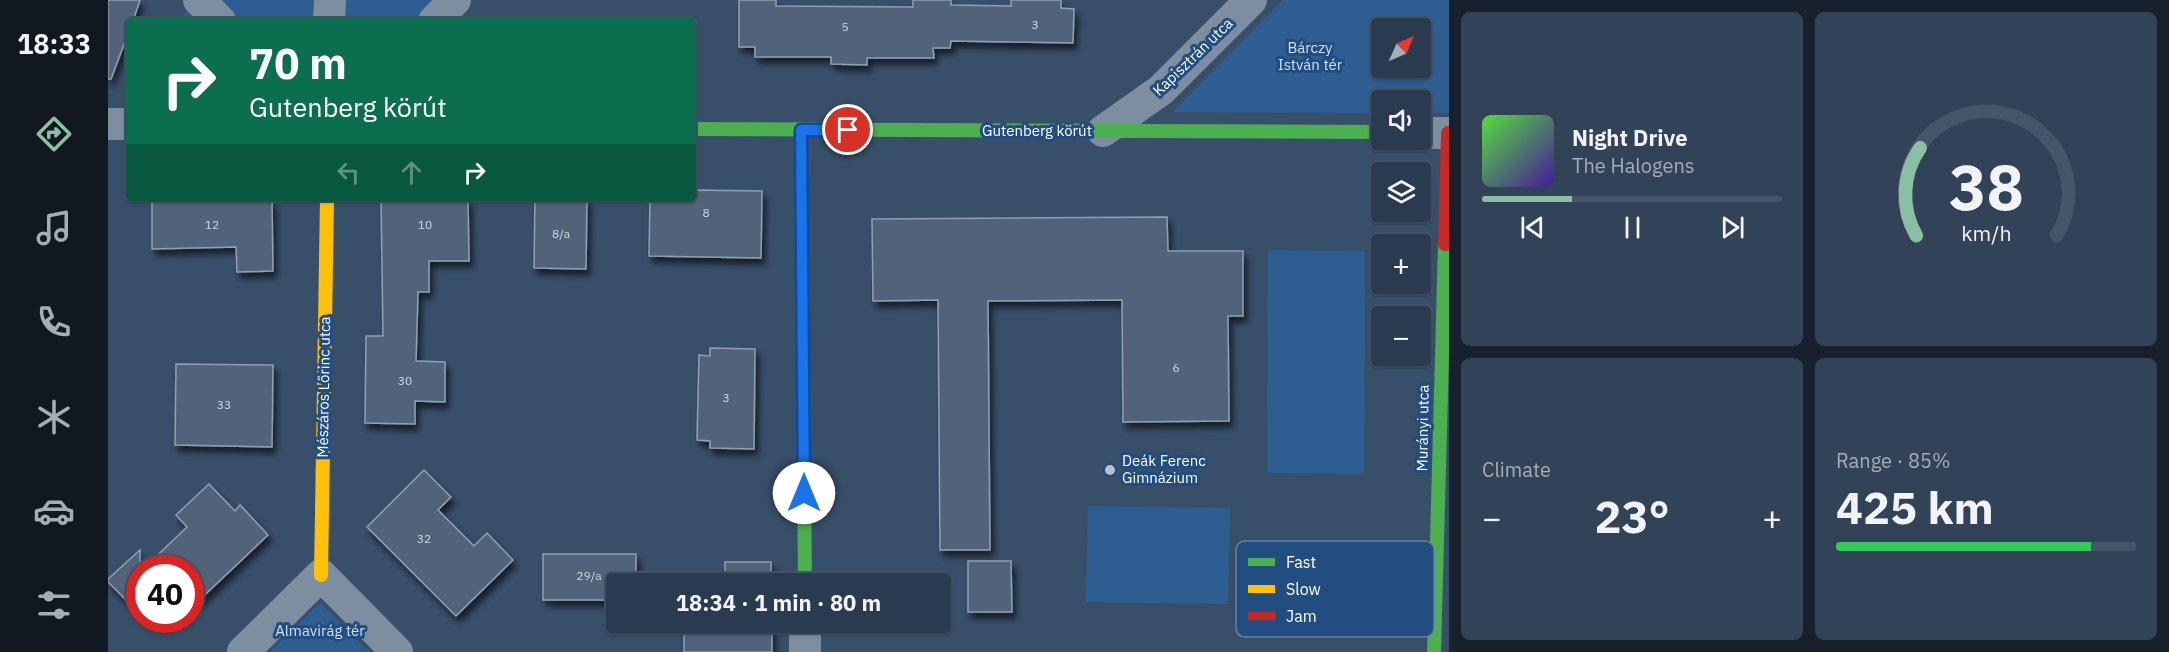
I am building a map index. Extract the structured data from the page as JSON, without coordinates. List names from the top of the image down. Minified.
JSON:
{"streets":{"street":["Kapisztrán utca","Gutenberg körút","Mészáros Lőrinc utca","Murányi utca"]},"crossings":[["Kapisztrán utca","Gutenberg körút"]],"parks":["Bárczy István tér","Almavirág tér"],"places":["Deák Ferenc Gimnázium"],"house_numbers":["3","5","8","12","10","8/a","6","30","3","33","32","29/a"],"legend":["Fast","Slow","Jam"],"north":"top right","page":{"tabs":"18:33","map_buttons":["+","−"],"turn":["70 m","Gutenberg körút"],"song":["Night Drive","The Halogens"],"tile":["Climate",["Range · 85%","425 km"]],"heat":["−","23°","+"],"limit":"40","trip":"18:34 · 1 min · 80 m","gauge":["38","km/h"]}}
